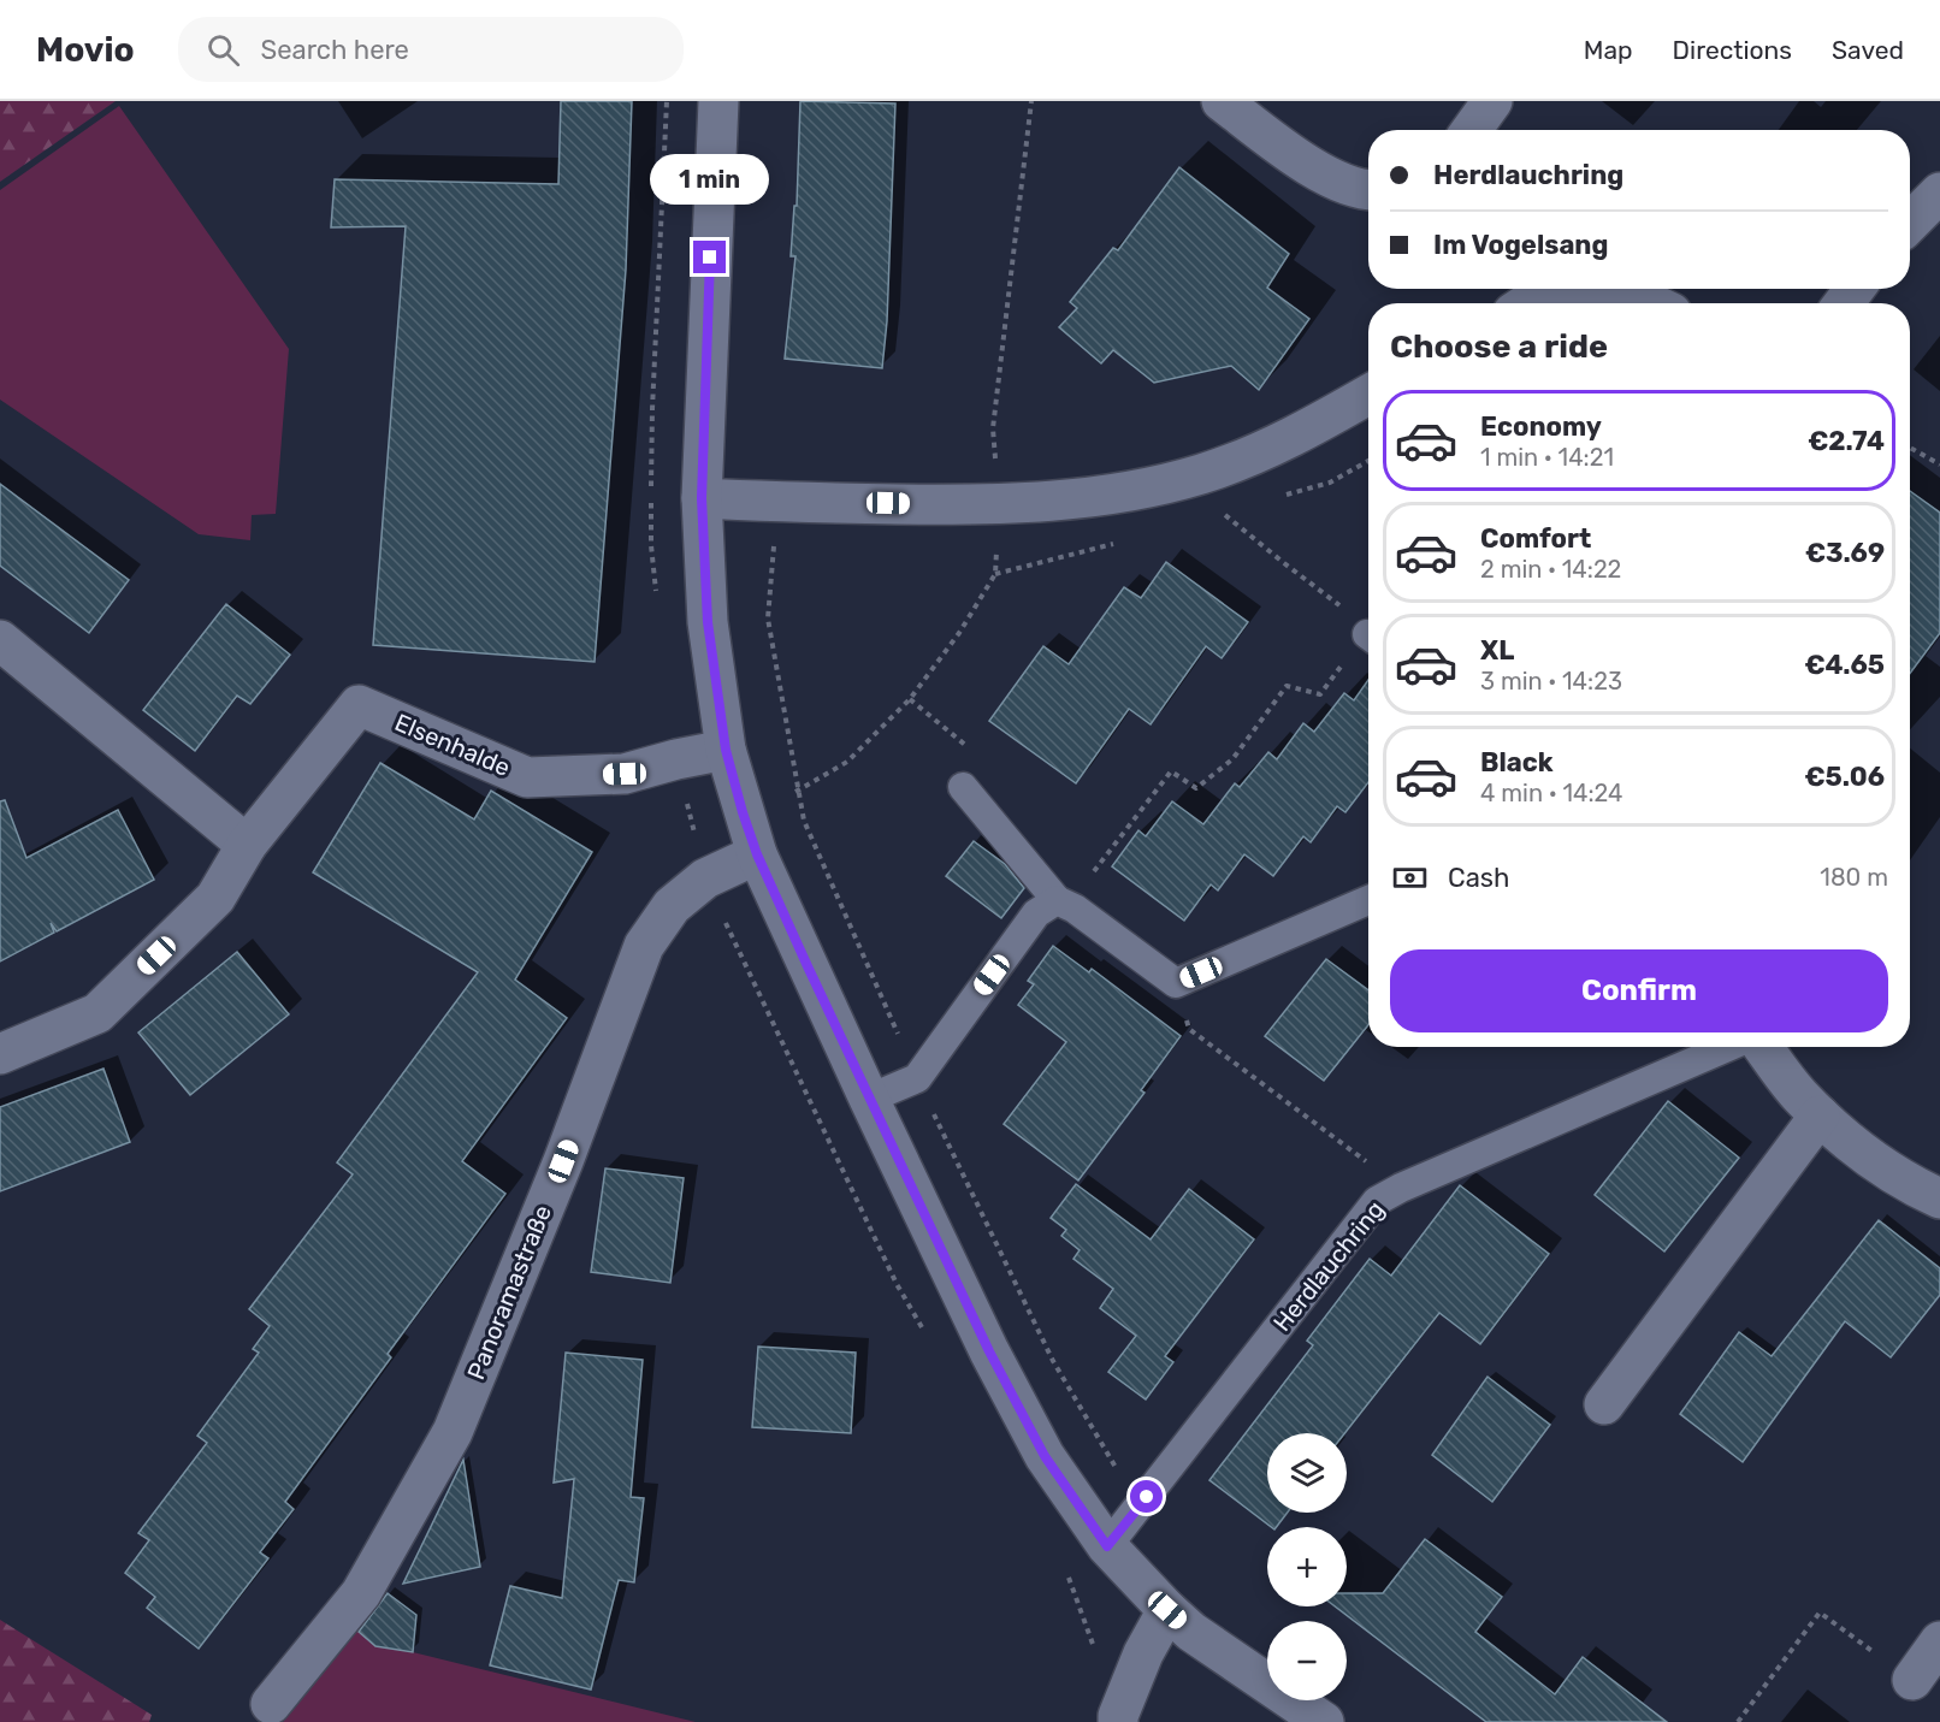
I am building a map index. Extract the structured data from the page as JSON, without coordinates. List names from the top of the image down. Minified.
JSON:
{"streets":{"street":["Elsenhalde","Panoramastraße"],"lane":["Herdlauchring"]},"page":{"header":"Movio","search":"Search here","nav":["Map","Directions","Saved"],"banner":["Herdlauchring","Im Vogelsang"],"bubble":"1 min","heading":"Choose a ride","list":[{"name":"Economy","note":"1 min · 14:21","value":"€2.74"},{"name":"Comfort","note":"2 min · 14:22","value":"€3.69"},{"name":"XL","note":"3 min · 14:23","value":"€4.65"},{"name":"Black","note":"4 min · 14:24","value":"€5.06"}],"pay":["Cash","180 m"],"buttons":"Confirm","map_buttons":["+","−"]}}
